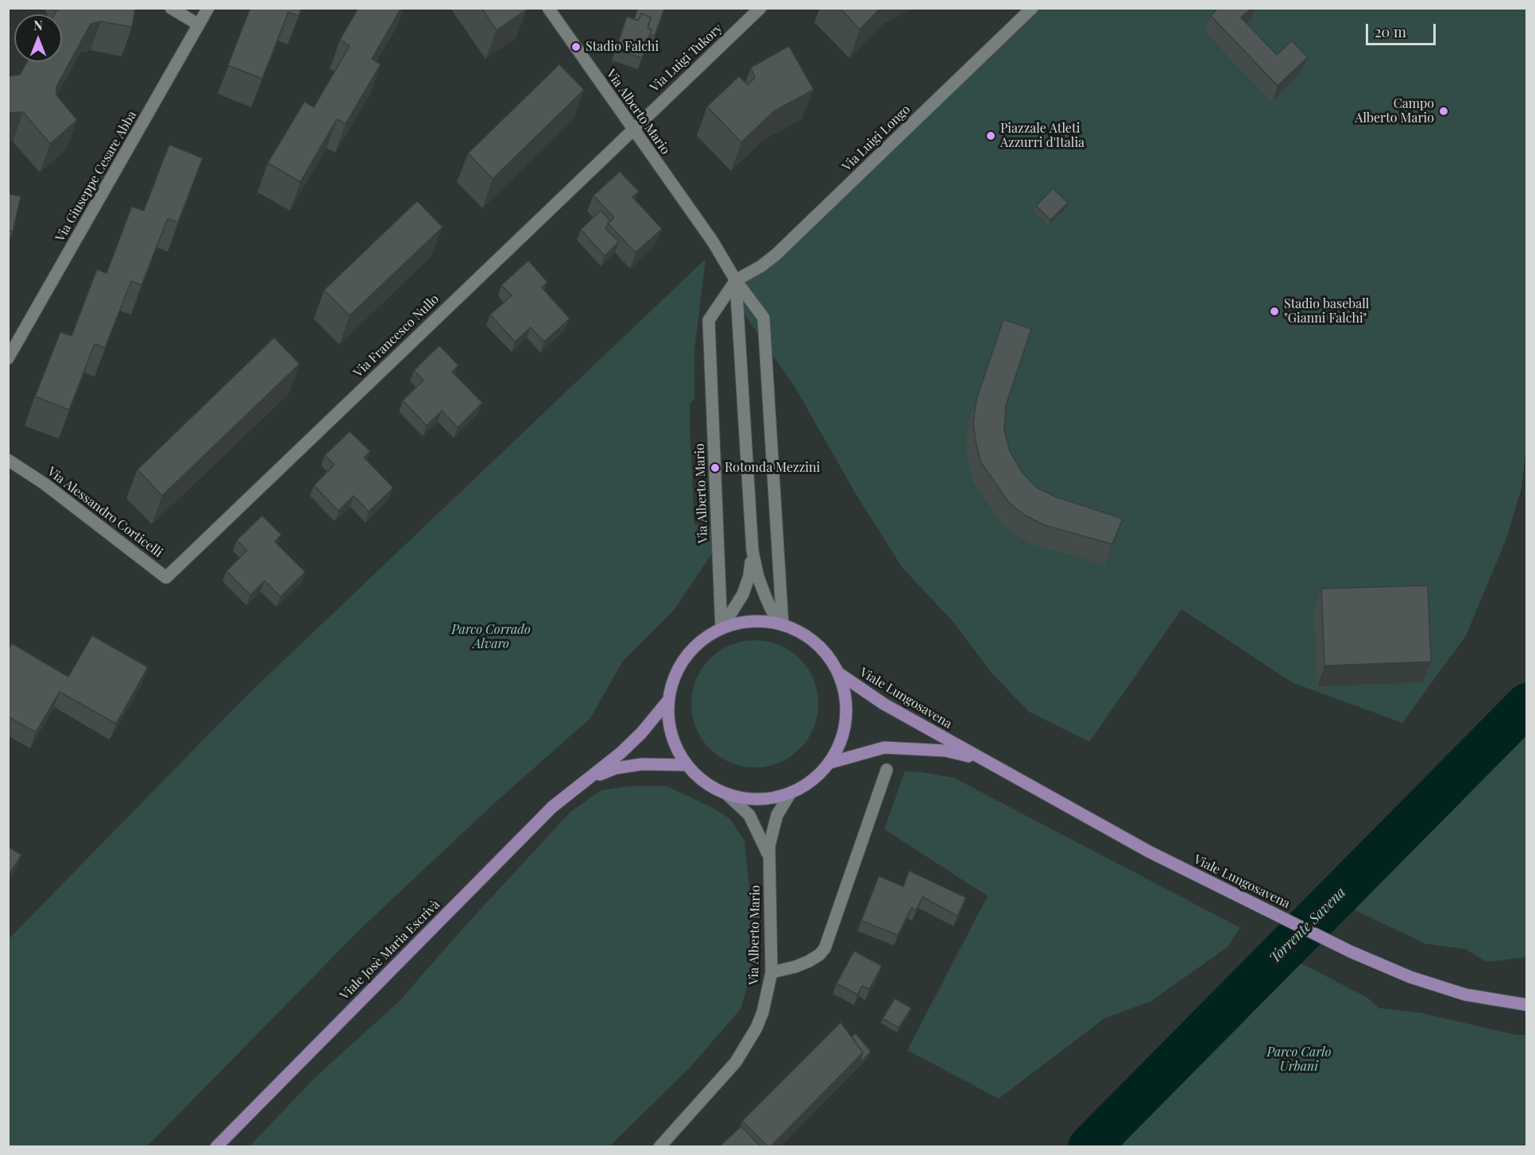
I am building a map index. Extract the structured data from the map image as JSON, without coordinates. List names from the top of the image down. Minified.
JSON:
{"streets":{"main road":["Viale Lungosavena","Viale Josè Maria Escrivà"],"street":["Via Luigi Tukory","Via Alberto Mario","Via Luigi Longo","Via Giuseppe Cesare Abba","Via Francesco Nullo","Via Alessandro Corticelli"]},"crossings":[["Via Luigi Tukory","Via Alberto Mario"],["Via Luigi Tukory","Via Francesco Nullo"],["Via Alberto Mario","Via Luigi Longo"],["Via Alberto Mario","Via Francesco Nullo"],["Via Francesco Nullo","Via Alessandro Corticelli"]],"water":["Torrente Savena"],"parks":["Parco Corrado Alvaro","Parco Carlo Urbani"],"places":["Stadio Falchi","Campo Alberto Mario","Piazzale Atleti Azzurri d'Italia","Stadio baseball \"Gianni Falchi\"","Rotonda Mezzini"],"scale_bar":"20 m","north":"top"}
